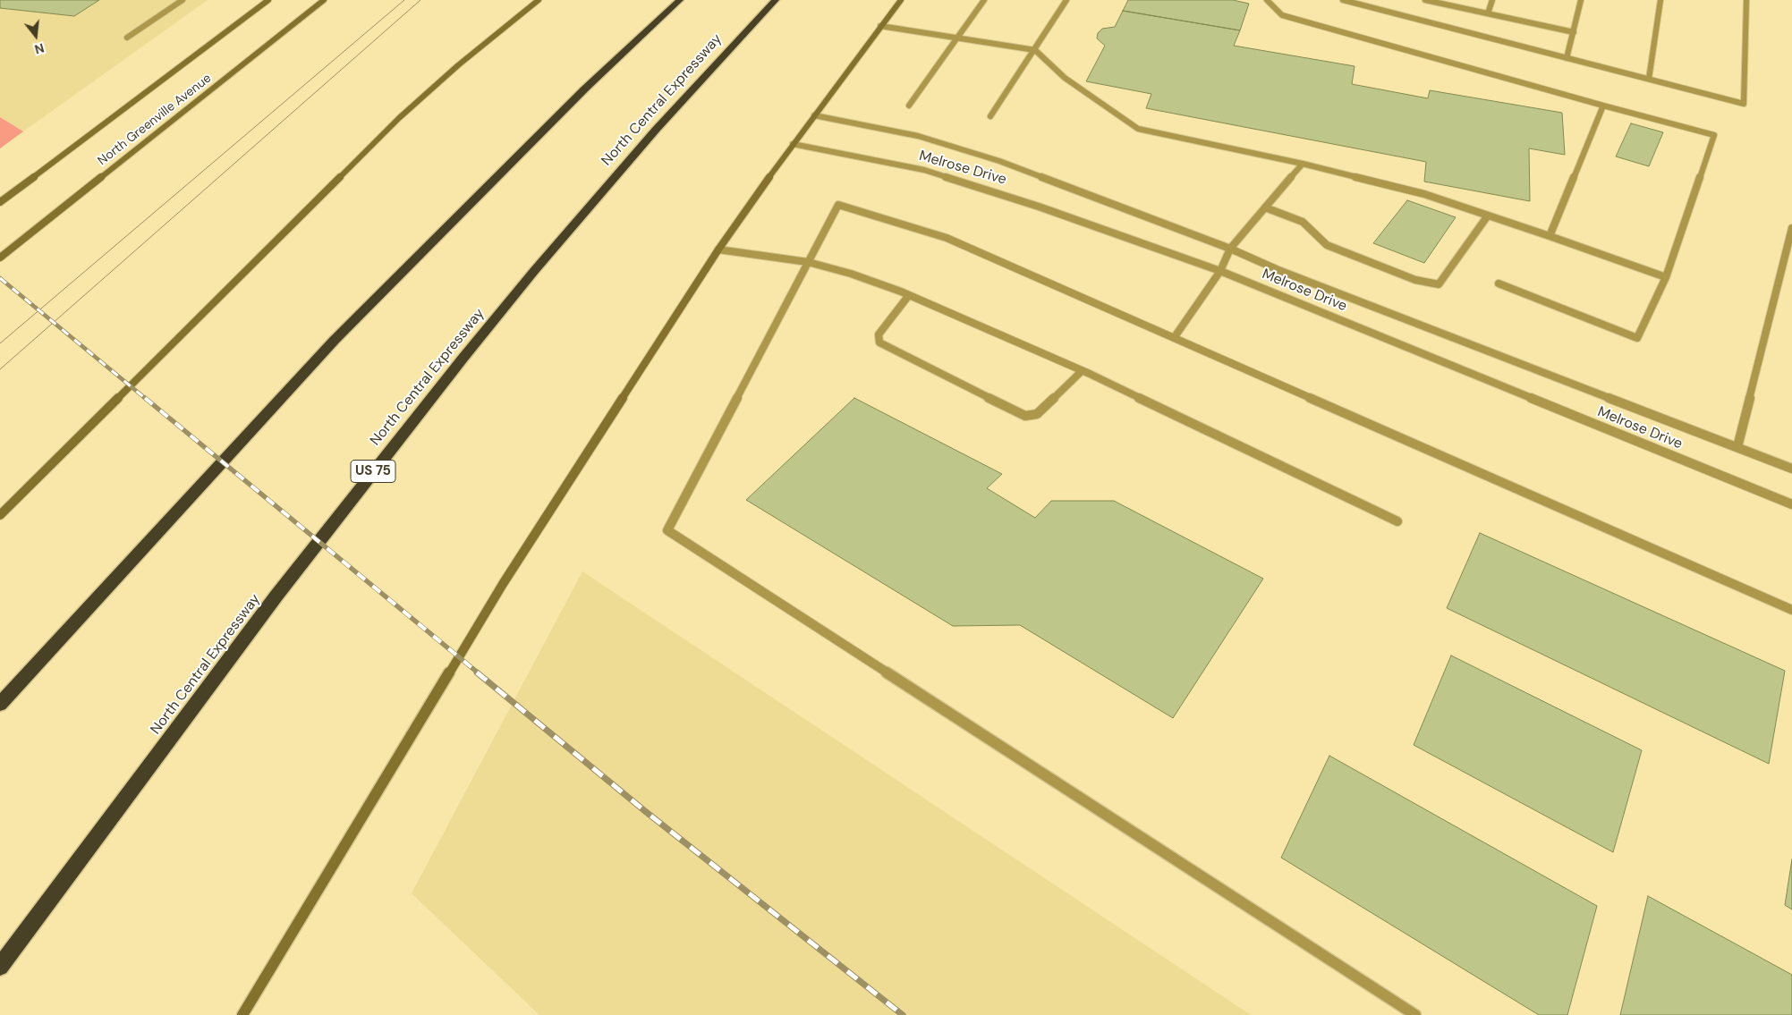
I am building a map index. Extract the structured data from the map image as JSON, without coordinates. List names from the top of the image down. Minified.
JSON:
{"streets":{"highway":["North Central Expressway","US 75"],"main road":["North Greenville Avenue"],"street":["Melrose Drive"]},"north":"bottom"}
